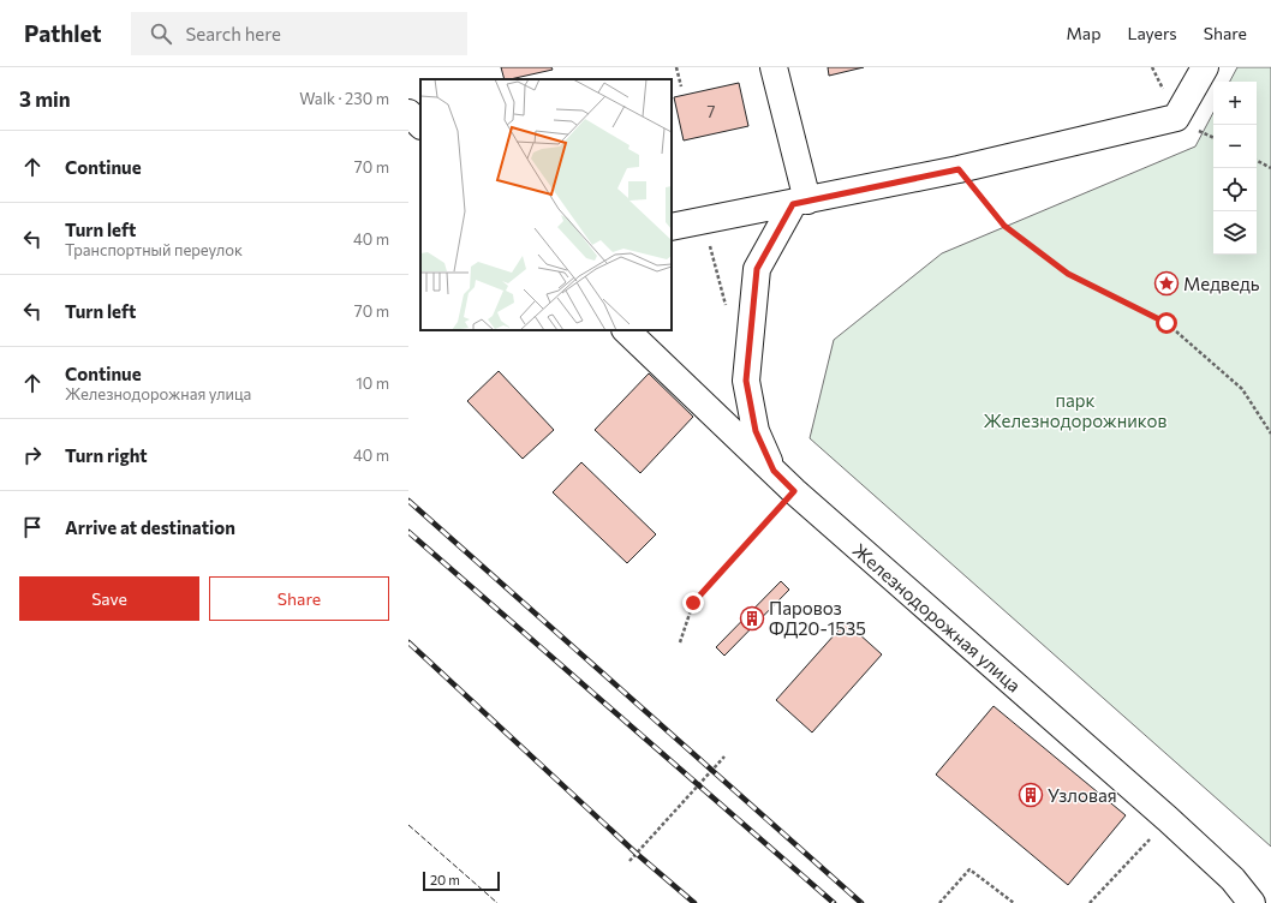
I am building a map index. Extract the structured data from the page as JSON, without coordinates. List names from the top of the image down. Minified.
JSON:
{"streets":{"street":["Железнодорожная улица"]},"parks":["парк Железнодорожников"],"places":{"place":["Медведь"],"building":["Паровоз ФД20-1535","Узловая"]},"house_numbers":["7"],"scale_bar":"20 m","page":{"header":"Pathlet","search":"Search here","nav":["Map","Layers","Share"],"heading":["3 min","Walk · 230 m"],"map_buttons":["+","−"],"list":[["Continue","70 m"],["Turn left","Транспортный переулок","40 m"],["Turn left","70 m"],["Continue","Железнодорожная улица","10 m"],["Turn right","40 m"],"Arrive at destination"],"buttons":["Save","Share"],"scale":"20 m"}}
